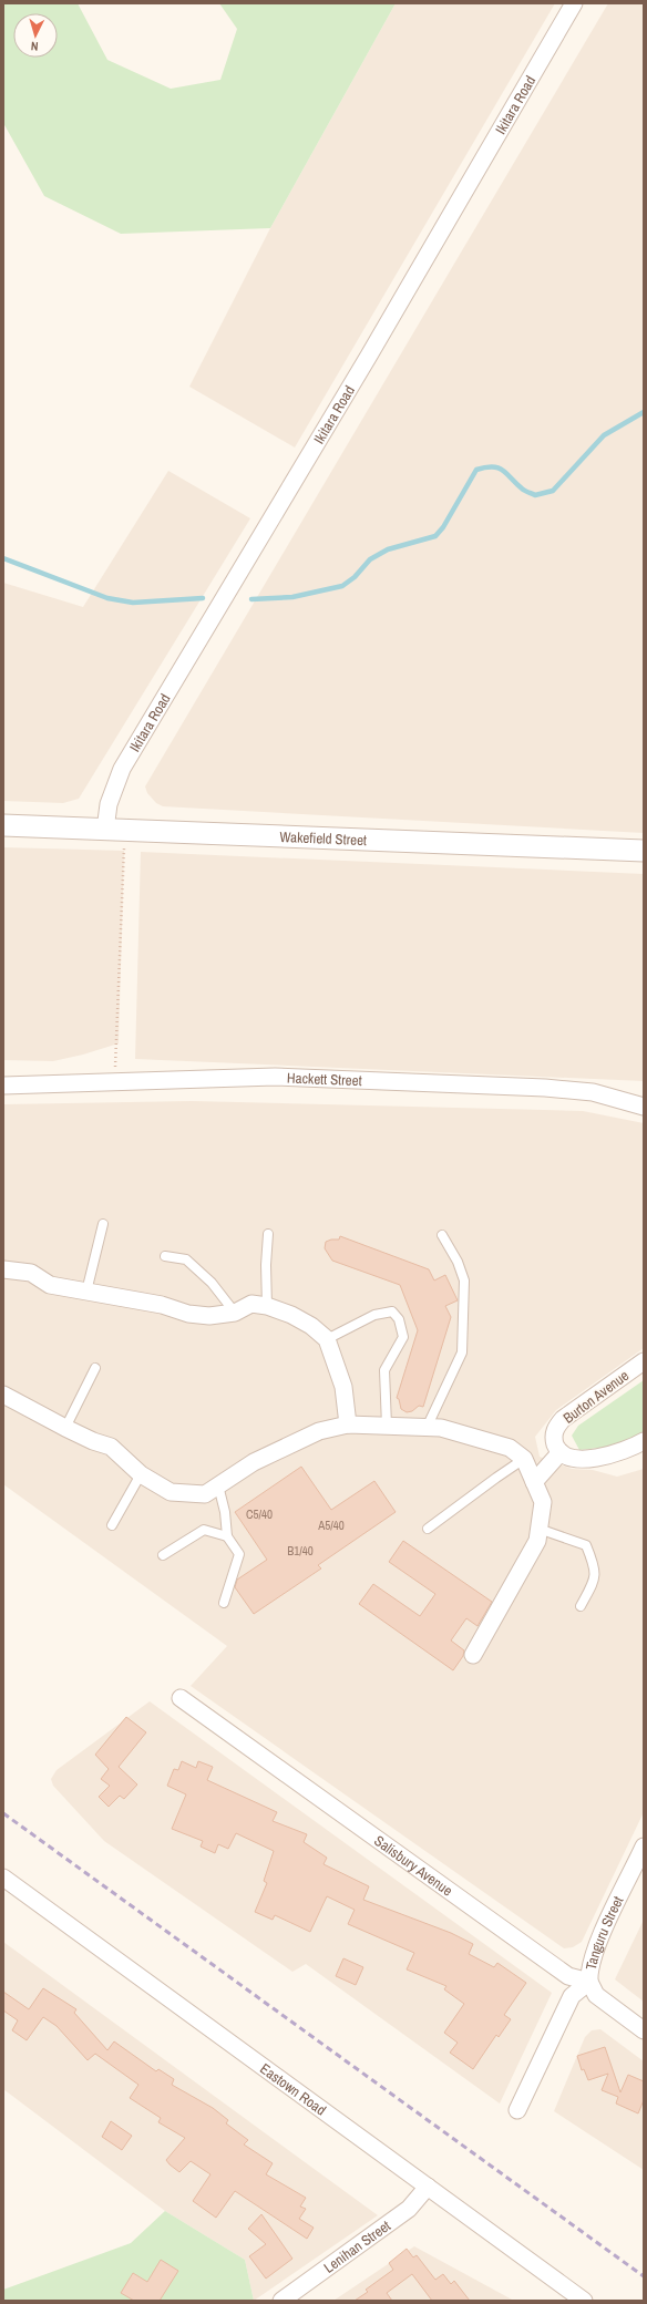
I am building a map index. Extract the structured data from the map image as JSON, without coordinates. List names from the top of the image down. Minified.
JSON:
{"streets":{"street":["Ikitara Road","Wakefield Street","Hackett Street","Burton Avenue","Salisbury Avenue","Tanguru Street","Eastown Road","Lenihan Street"]},"crossings":[["Ikitara Road","Wakefield Street"],["Salisbury Avenue","Tanguru Street"],["Eastown Road","Lenihan Street"]],"house_numbers":["C5/40","A5/40","B1/40"],"north":"bottom"}
